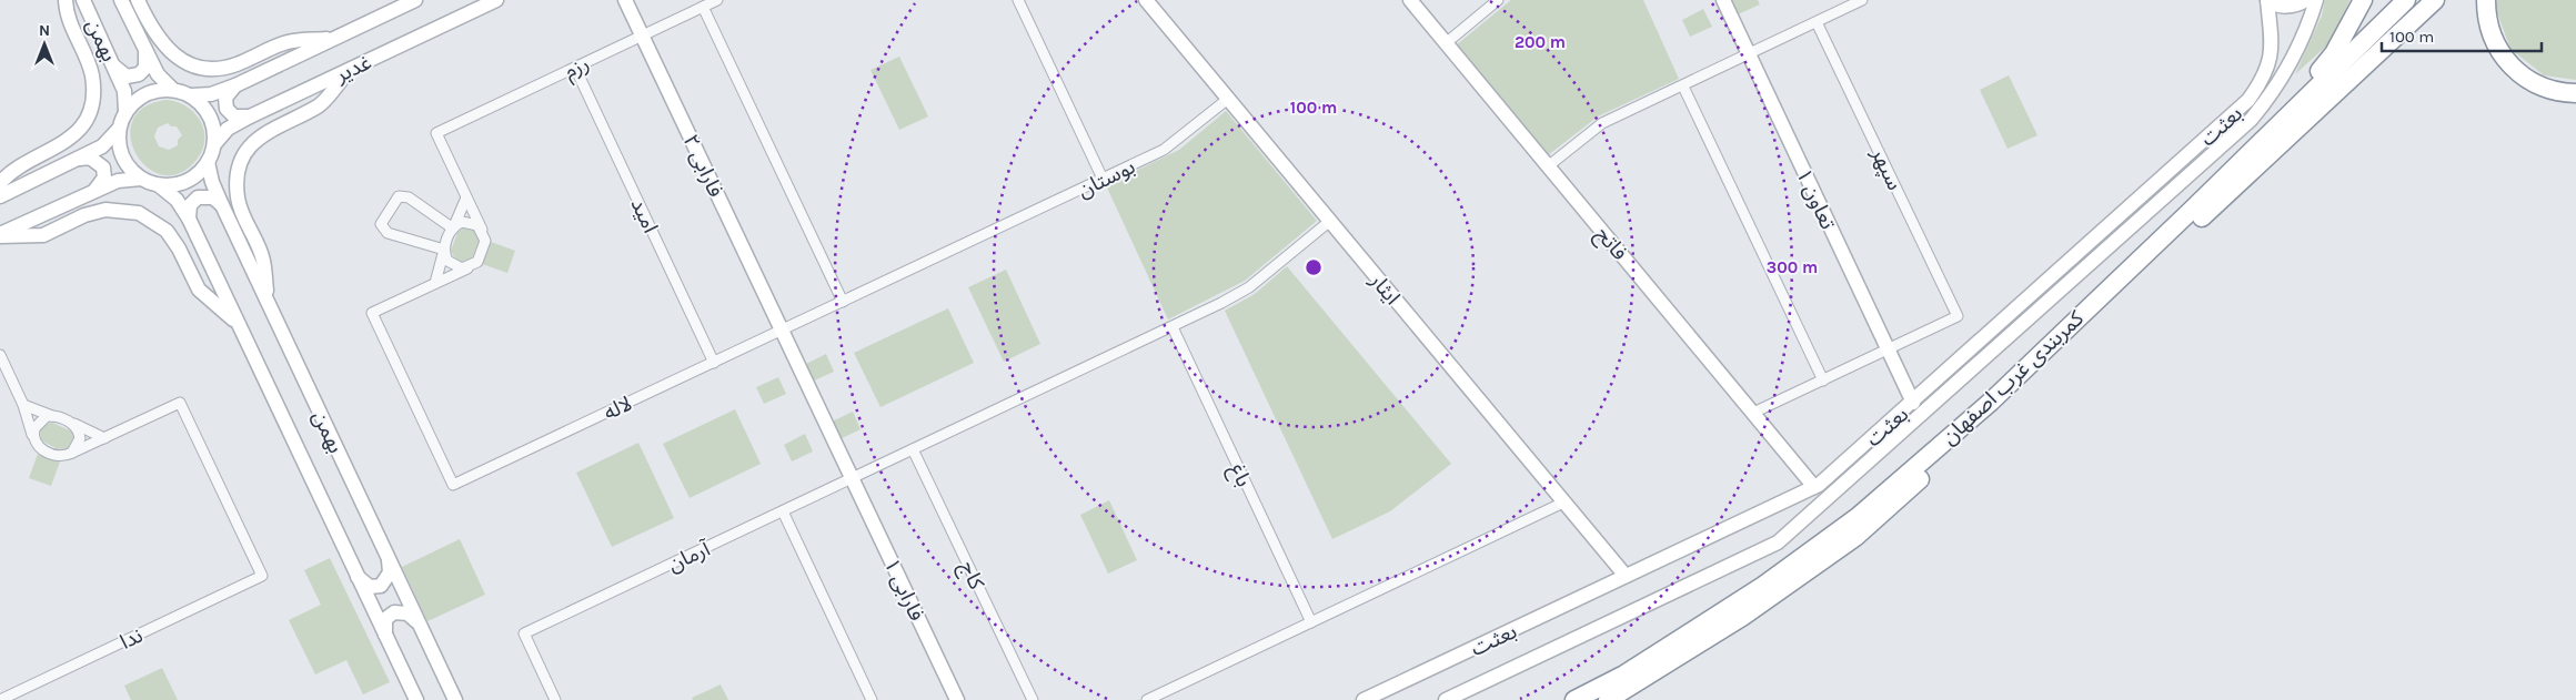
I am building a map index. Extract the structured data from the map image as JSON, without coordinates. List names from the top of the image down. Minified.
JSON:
{"streets":{"highway":["کمربندی غرب اصفهان"],"main road":["بهمن","غدیر","بعثت","فارابی ۲","تعاون ۱","فاتح","ایثار","فارابی ۱"],"street":["رزم","سپهر","بوستان","امید","لاله","باغ","آرمان","کاج","ندا"]},"crossings":[["بهمن","غدیر"],["رزم","فارابی ۲"],["رزم","امید"],["بعثت","تعاون ۱"],["بعثت","فاتح"],["بعثت","ایثار"],["فارابی ۲","لاله"],["فارابی ۲","آرمان"],["فارابی ۲","فارابی ۱"],["سپهر","تعاون ۱"],["بوستان","ایثار"],["بوستان","لاله"],["امید","لاله"],["ایثار","آرمان"],["باغ","آرمان"],["آرمان","کاج"],["آرمان","فارابی ۱"]],"scale_bar":"100 m","north":"top","rings":["200 m","100 m","300 m"]}
